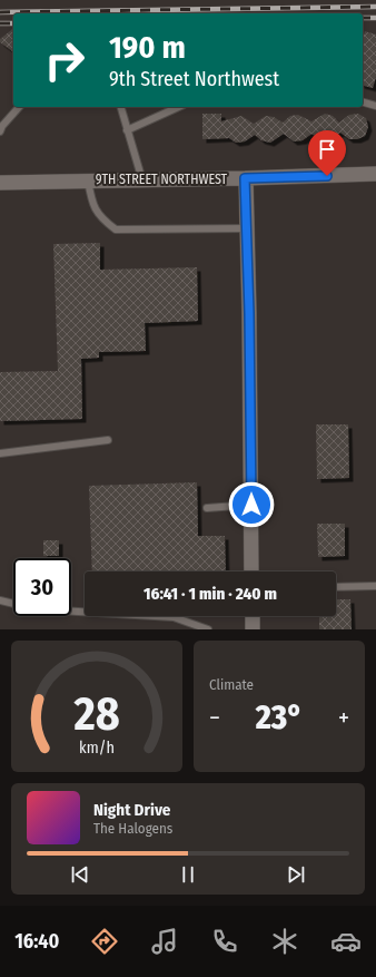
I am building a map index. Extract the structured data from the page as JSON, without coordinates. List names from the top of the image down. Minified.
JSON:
{"streets":{"street":["9TH STREET NORTHWEST"]},"page":{"turn":["190 m","9th Street Northwest"],"limit":"30","trip":"16:41 · 1 min · 240 m","tile":"Climate","heat":["−","23°","+"],"song":["Night Drive","The Halogens"],"tabs":"16:40","gauge":["28","km/h"]}}
